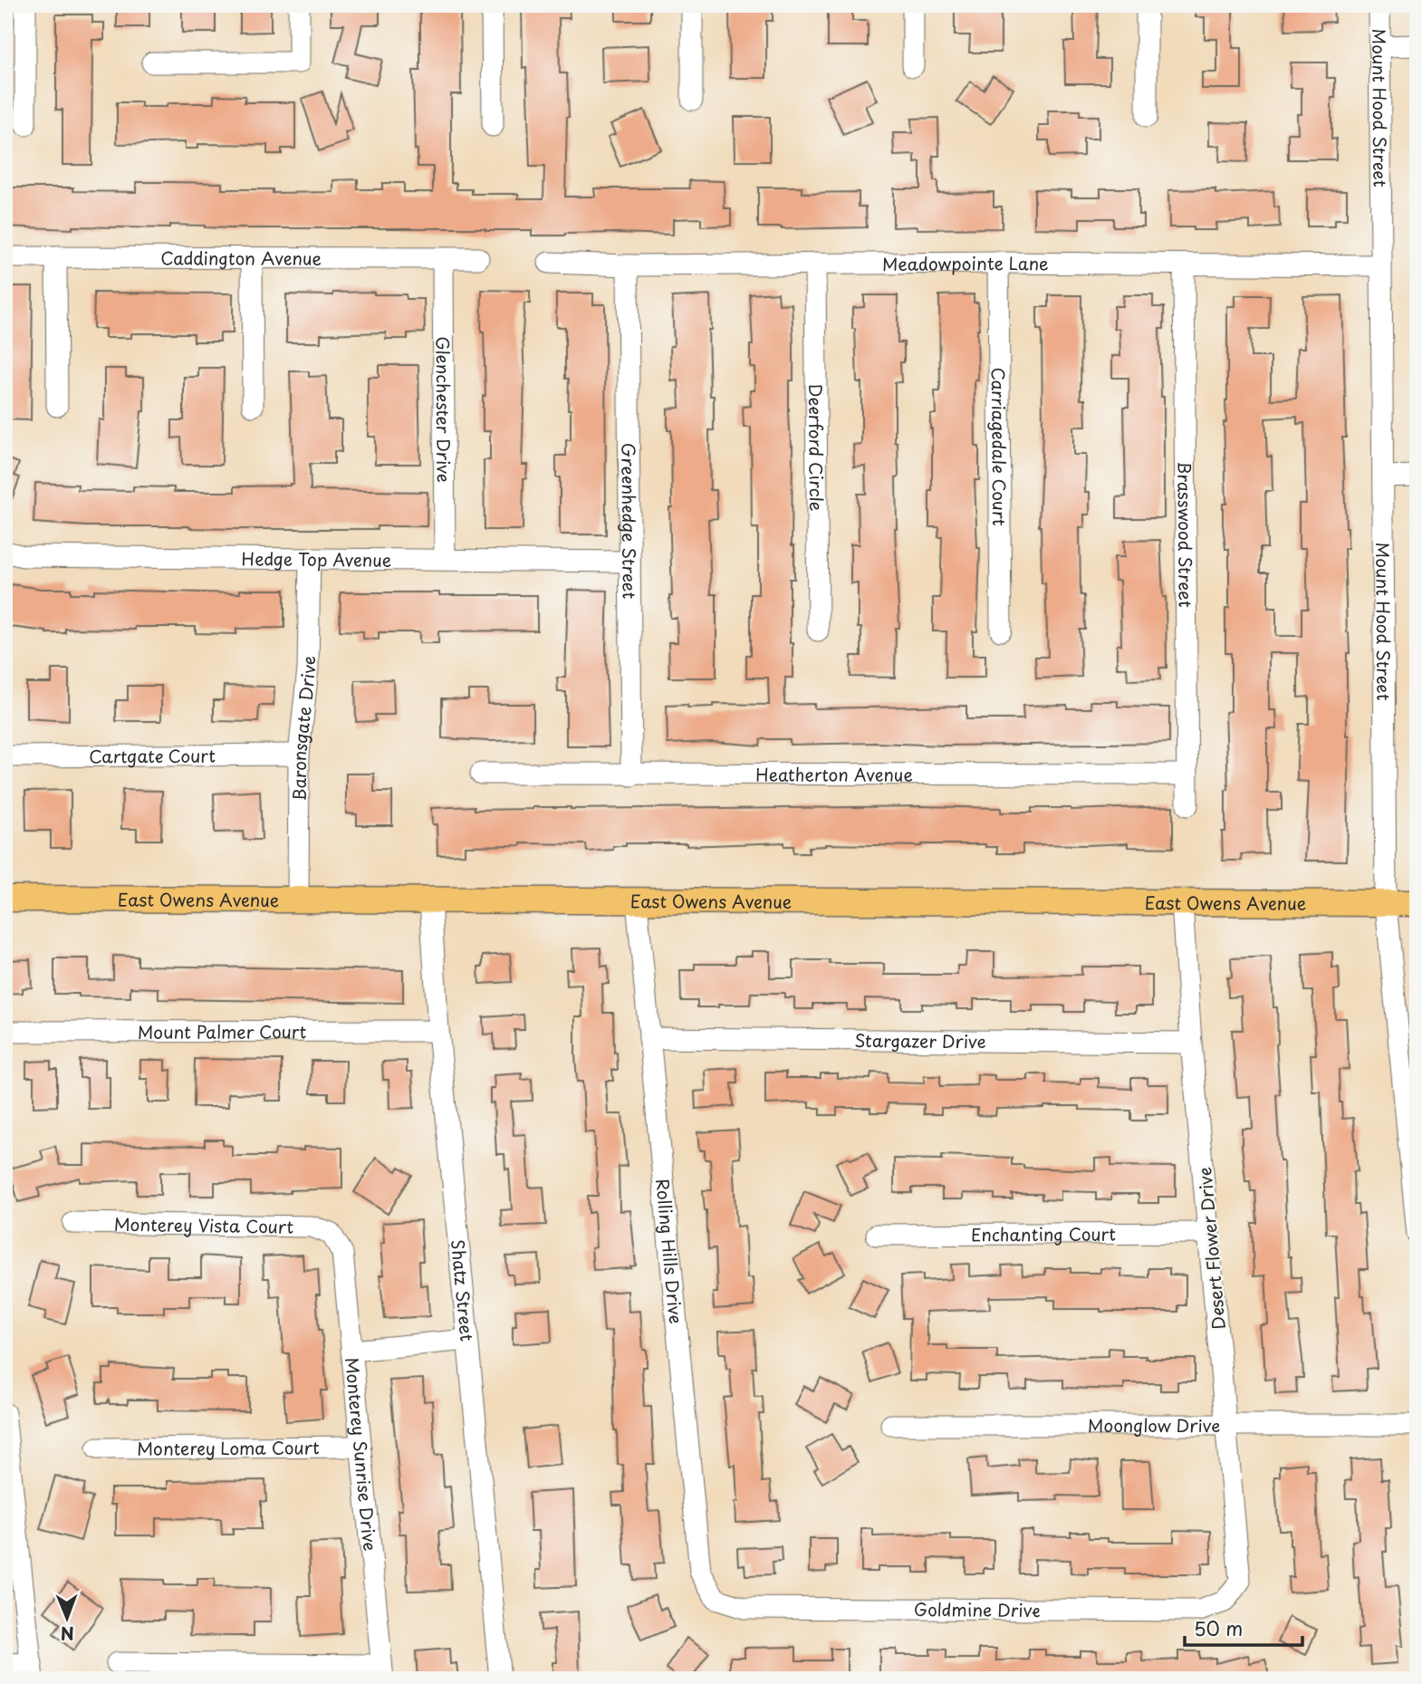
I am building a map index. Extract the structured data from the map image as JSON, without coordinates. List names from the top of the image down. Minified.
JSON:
{"streets":{"main road":["East Owens Avenue"],"street":["Mount Hood Street","Caddington Avenue","Meadowpointe Lane","Glenchester Drive","Deerford Circle","Carriagedale Court","Greenhedge Street","Brasswood Street","Hedge Top Avenue","Baronsgate Drive","Cartgate Court","Heatherton Avenue","Mount Palmer Court","Stargazer Drive","Monterey Vista Court","Enchanting Court","Desert Flower Drive","Rolling Hills Drive","Shatz Street","Moonglow Drive","Monterey Loma Court","Monterey Sunrise Drive","Goldmine Drive"]},"crossings":[["Mount Hood Street","Meadowpointe Lane"],["Mount Hood Street","East Owens Avenue"],["Caddington Avenue","Glenchester Drive"],["Meadowpointe Lane","Deerford Circle"],["Meadowpointe Lane","Carriagedale Court"],["Meadowpointe Lane","Greenhedge Street"],["Meadowpointe Lane","Brasswood Street"],["Glenchester Drive","Hedge Top Avenue"],["Greenhedge Street","Hedge Top Avenue"],["Greenhedge Street","Heatherton Avenue"],["Brasswood Street","Heatherton Avenue"],["Hedge Top Avenue","Baronsgate Drive"],["Baronsgate Drive","Cartgate Court"],["Baronsgate Drive","East Owens Avenue"],["East Owens Avenue","Desert Flower Drive"],["East Owens Avenue","Rolling Hills Drive"],["East Owens Avenue","Shatz Street"],["Mount Palmer Court","Shatz Street"],["Stargazer Drive","Desert Flower Drive"],["Stargazer Drive","Rolling Hills Drive"],["Monterey Vista Court","Monterey Sunrise Drive"],["Enchanting Court","Desert Flower Drive"],["Desert Flower Drive","Moonglow Drive"],["Desert Flower Drive","Goldmine Drive"],["Rolling Hills Drive","Goldmine Drive"],["Monterey Loma Court","Monterey Sunrise Drive"]],"scale_bar":"50 m","north":"bottom"}
